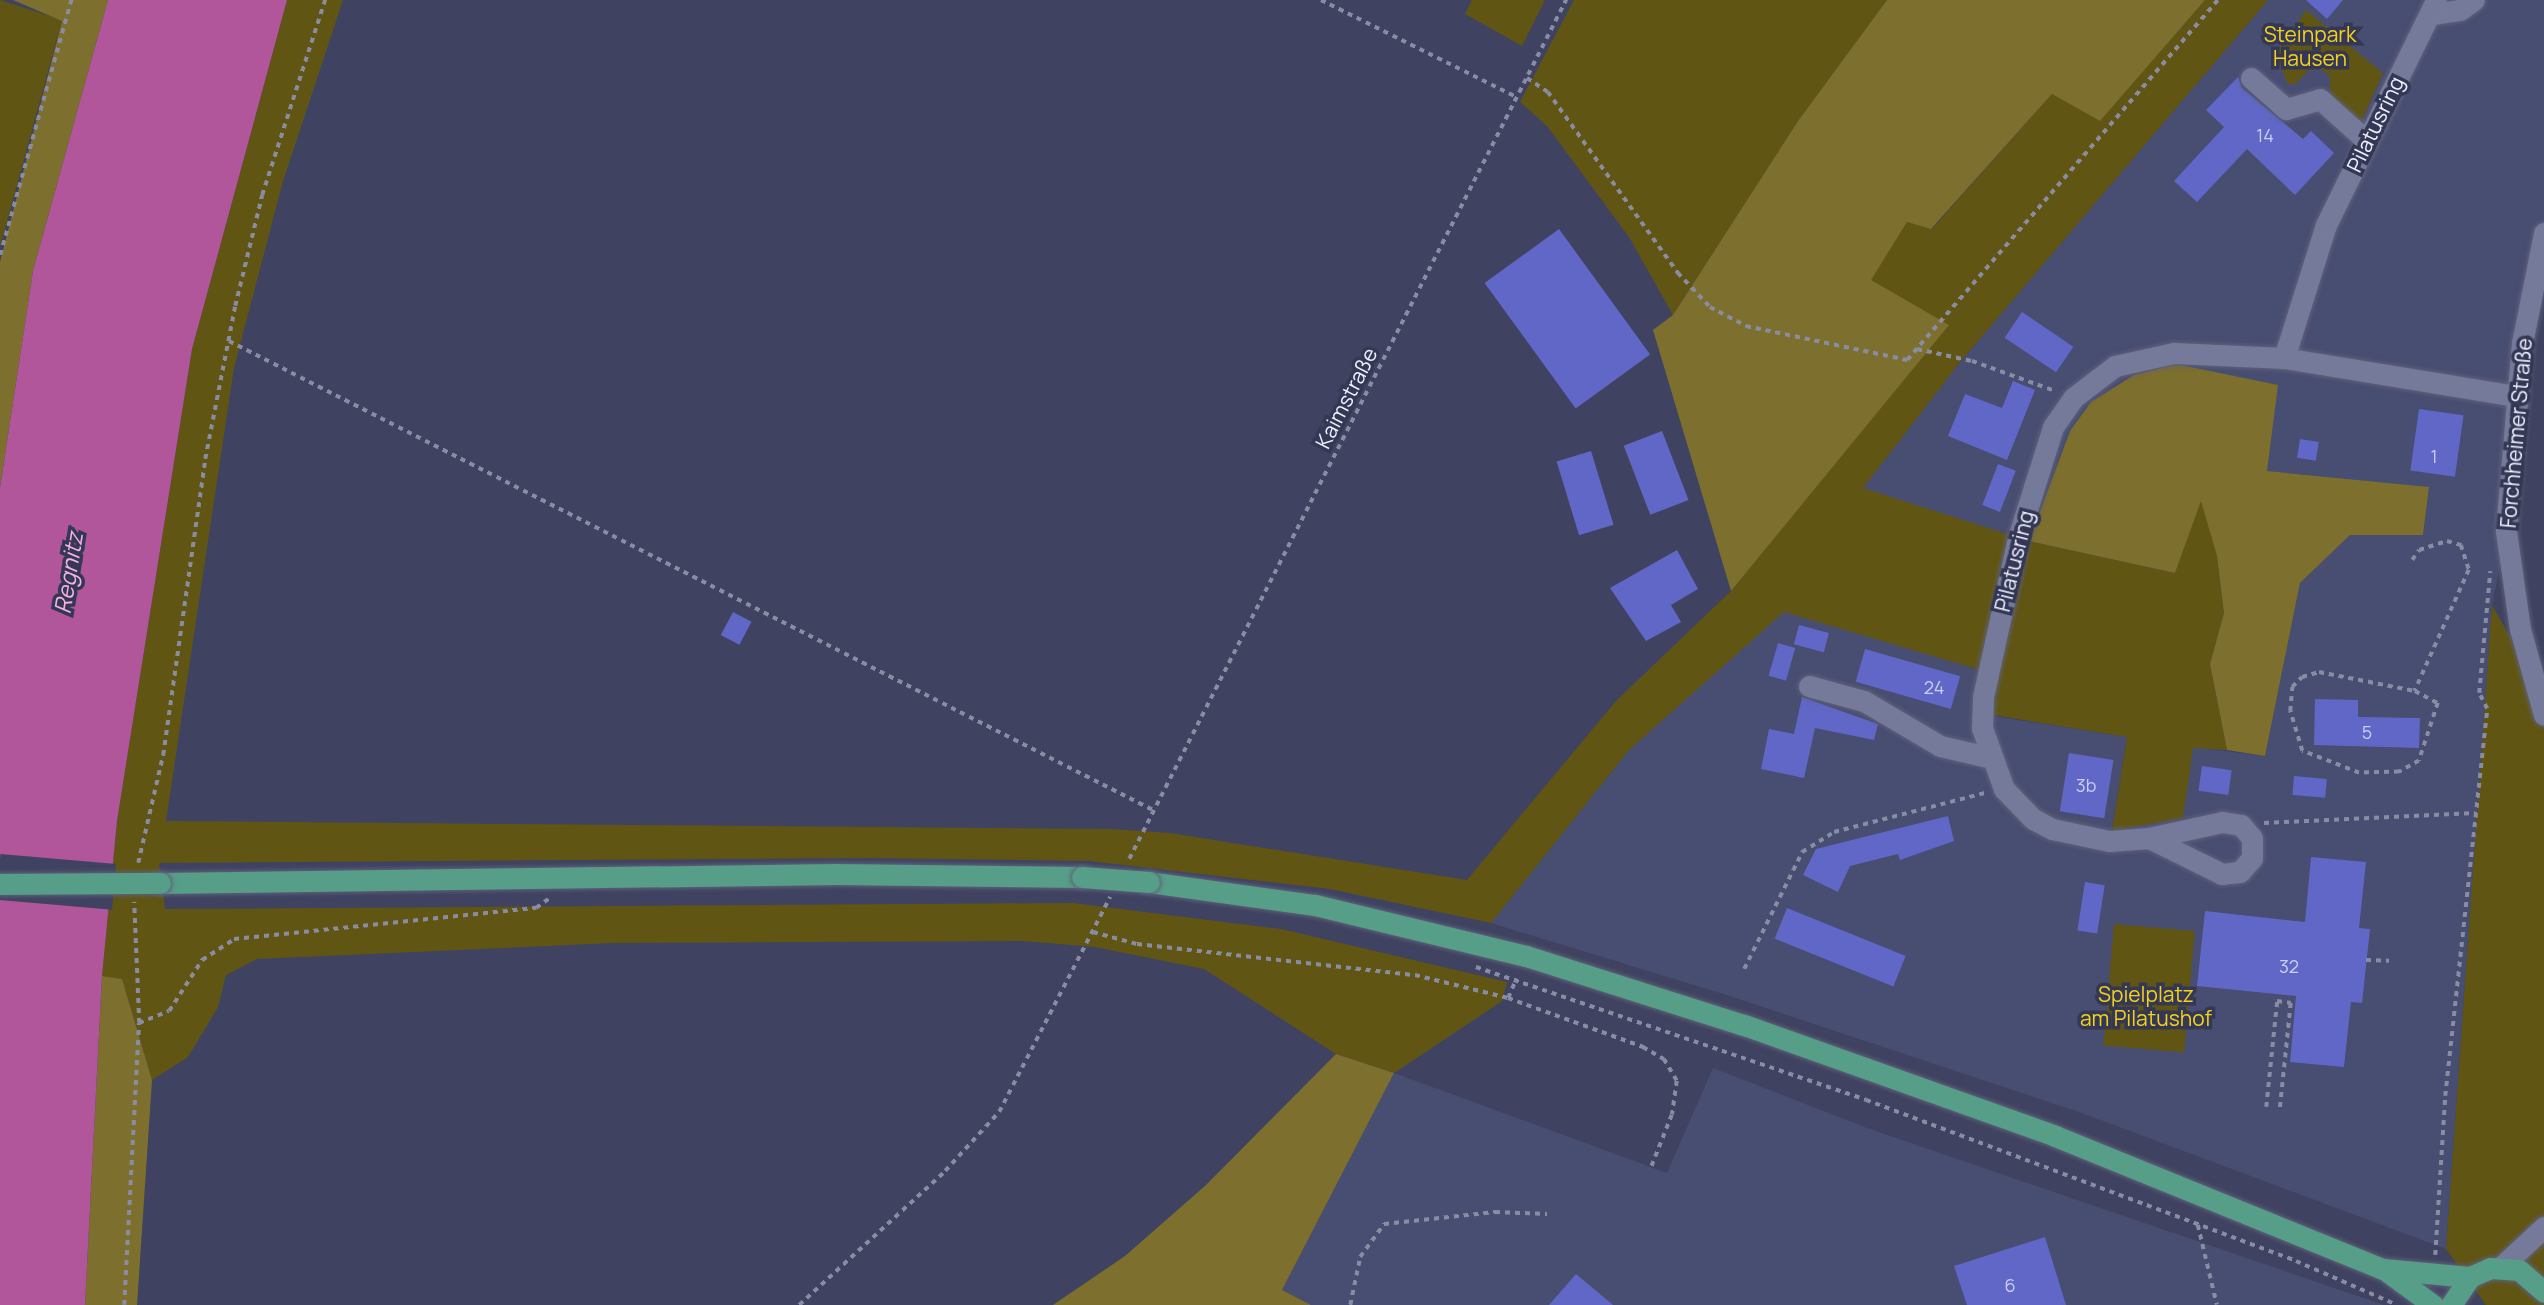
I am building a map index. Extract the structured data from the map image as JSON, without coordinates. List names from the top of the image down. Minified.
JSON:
{"streets":{"street":["Pilatusring","Forchheimer Straße"],"path":["Kaimstraße"]},"crossings":[["Pilatusring","Forchheimer Straße"]],"water":["Regnitz"],"parks":["Steinpark Hausen","Spielplatz am Pilatushof"],"house_numbers":["14","1","24","5","3b","32","6"]}
